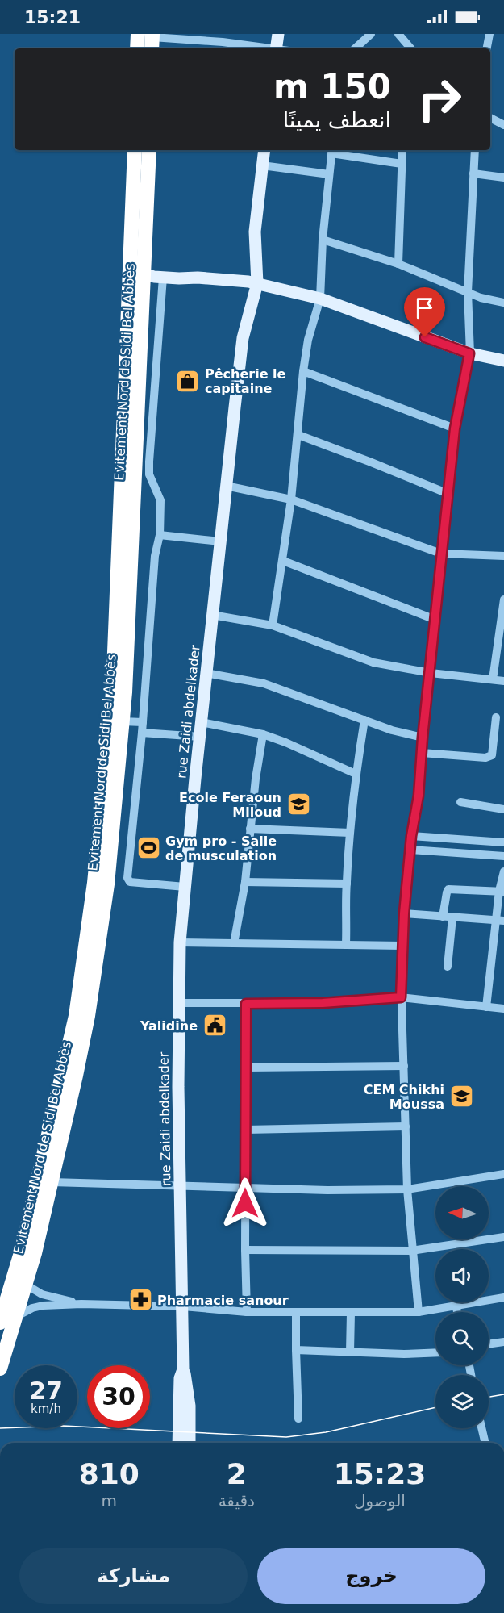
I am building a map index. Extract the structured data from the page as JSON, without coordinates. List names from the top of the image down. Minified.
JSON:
{"streets":{"highway":["Evitement Nord de Sidi Bel Abbès"],"main road":["rue Zaidi abdelkader"]},"places":{"shop":["Pêcherie le capitaine"],"school or university":["Ecole Feraoun Miloud","CEM Chikhi Moussa"],"sports":["Gym pro - Salle de musculation"],"public building":["Yalidine"],"pharmacy":["Pharmacie sanour"]},"north":"left","page":{"status":"15:21","turn":["150 m","انعطف يمينًا"],"speed":"27 km/h","limit":"30","eta":["15:23","الوصول","2","دقيقة","810","m"],"buttons":["خروج","مشاركة"]}}
